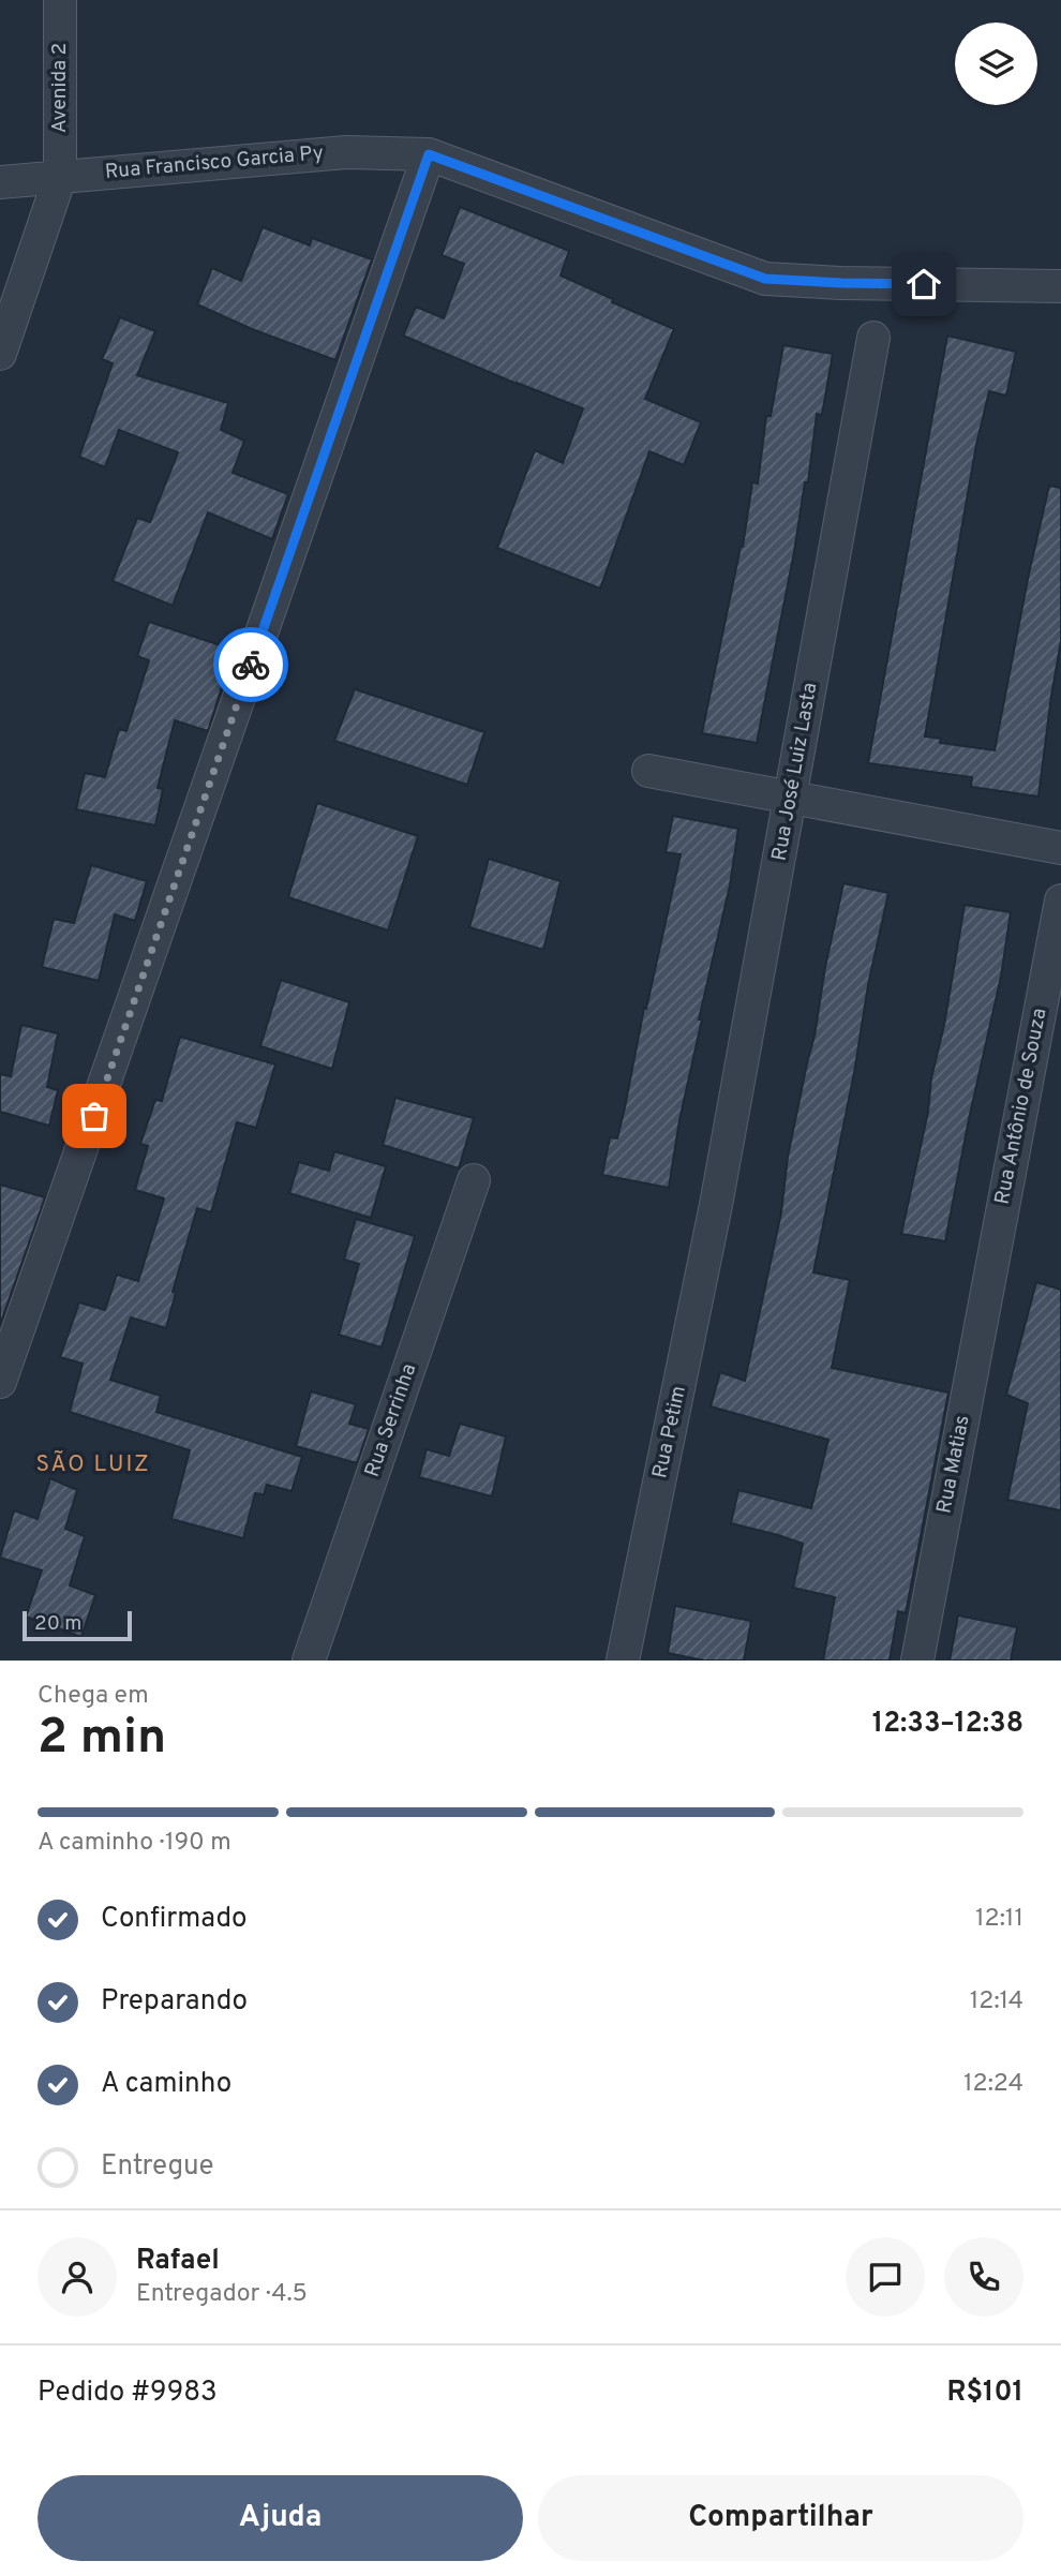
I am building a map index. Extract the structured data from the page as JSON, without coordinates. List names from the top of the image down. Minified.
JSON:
{"streets":{"street":["Avenida 2","Rua Francisco Garcia Py","Rua José Luiz Lasta","Rua Antônio de Souza","Rua Serrinha","Rua Petim","Rua Matias"]},"crossings":[["Avenida 2","Rua Francisco Garcia Py"],["Rua José Luiz Lasta","Rua Petim"],["Rua Antônio de Souza","Rua Matias"]],"districts":["SÃO LUIZ"],"scale_bar":"20 m","page":{"scale":"20 m","heading":["2 min","Chega em","12:33–12:38"],"panel":["Rafael","Entregador · 4.5","Pedido #9983","R$101"],"bar":"A caminho · 190 m","list":[["Confirmado","12:11"],["Preparando","12:14"],["A caminho","12:24"],"Entregue"],"buttons":["Ajuda","Compartilhar"]}}
